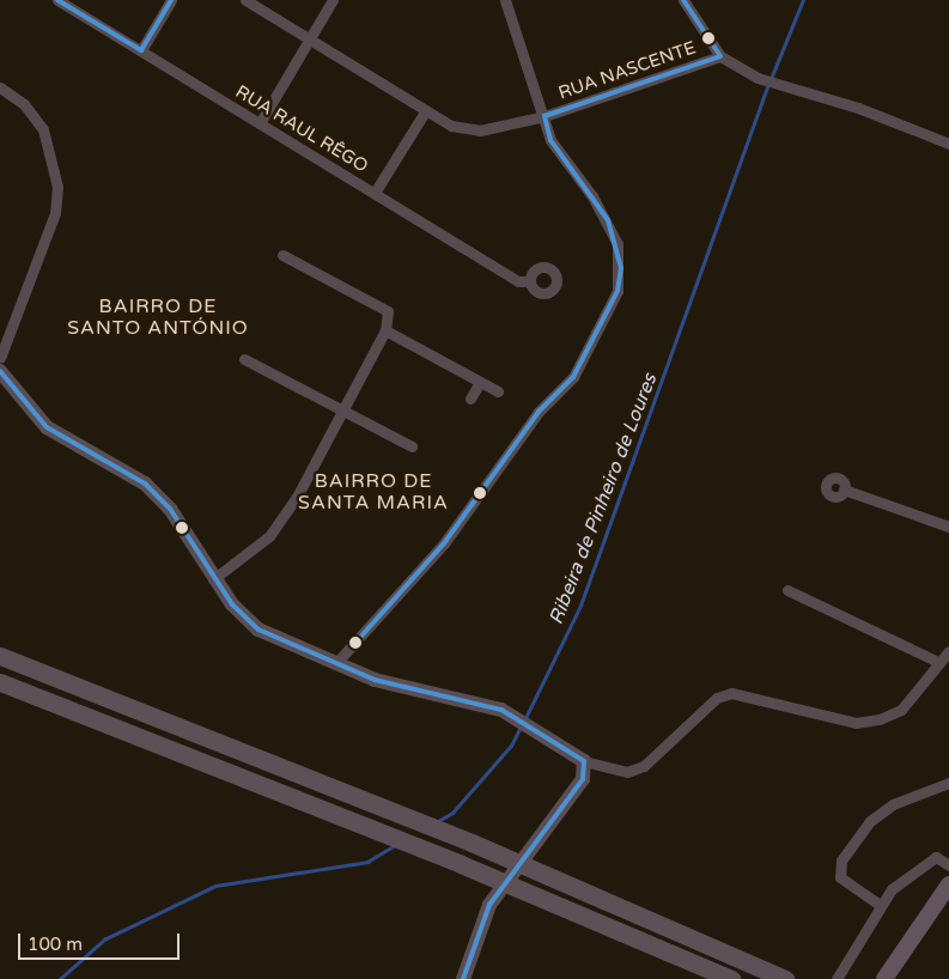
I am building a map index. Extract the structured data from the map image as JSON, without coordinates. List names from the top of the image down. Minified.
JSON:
{"streets":{"street":["RUA NASCENTE","RUA RAUL RÊGO"]},"districts":["BAIRRO DE SANTO ANTÓNIO","BAIRRO DE SANTA MARIA"],"water":["Ribeira de Pinheiro de Loures"],"scale_bar":"100 m"}
